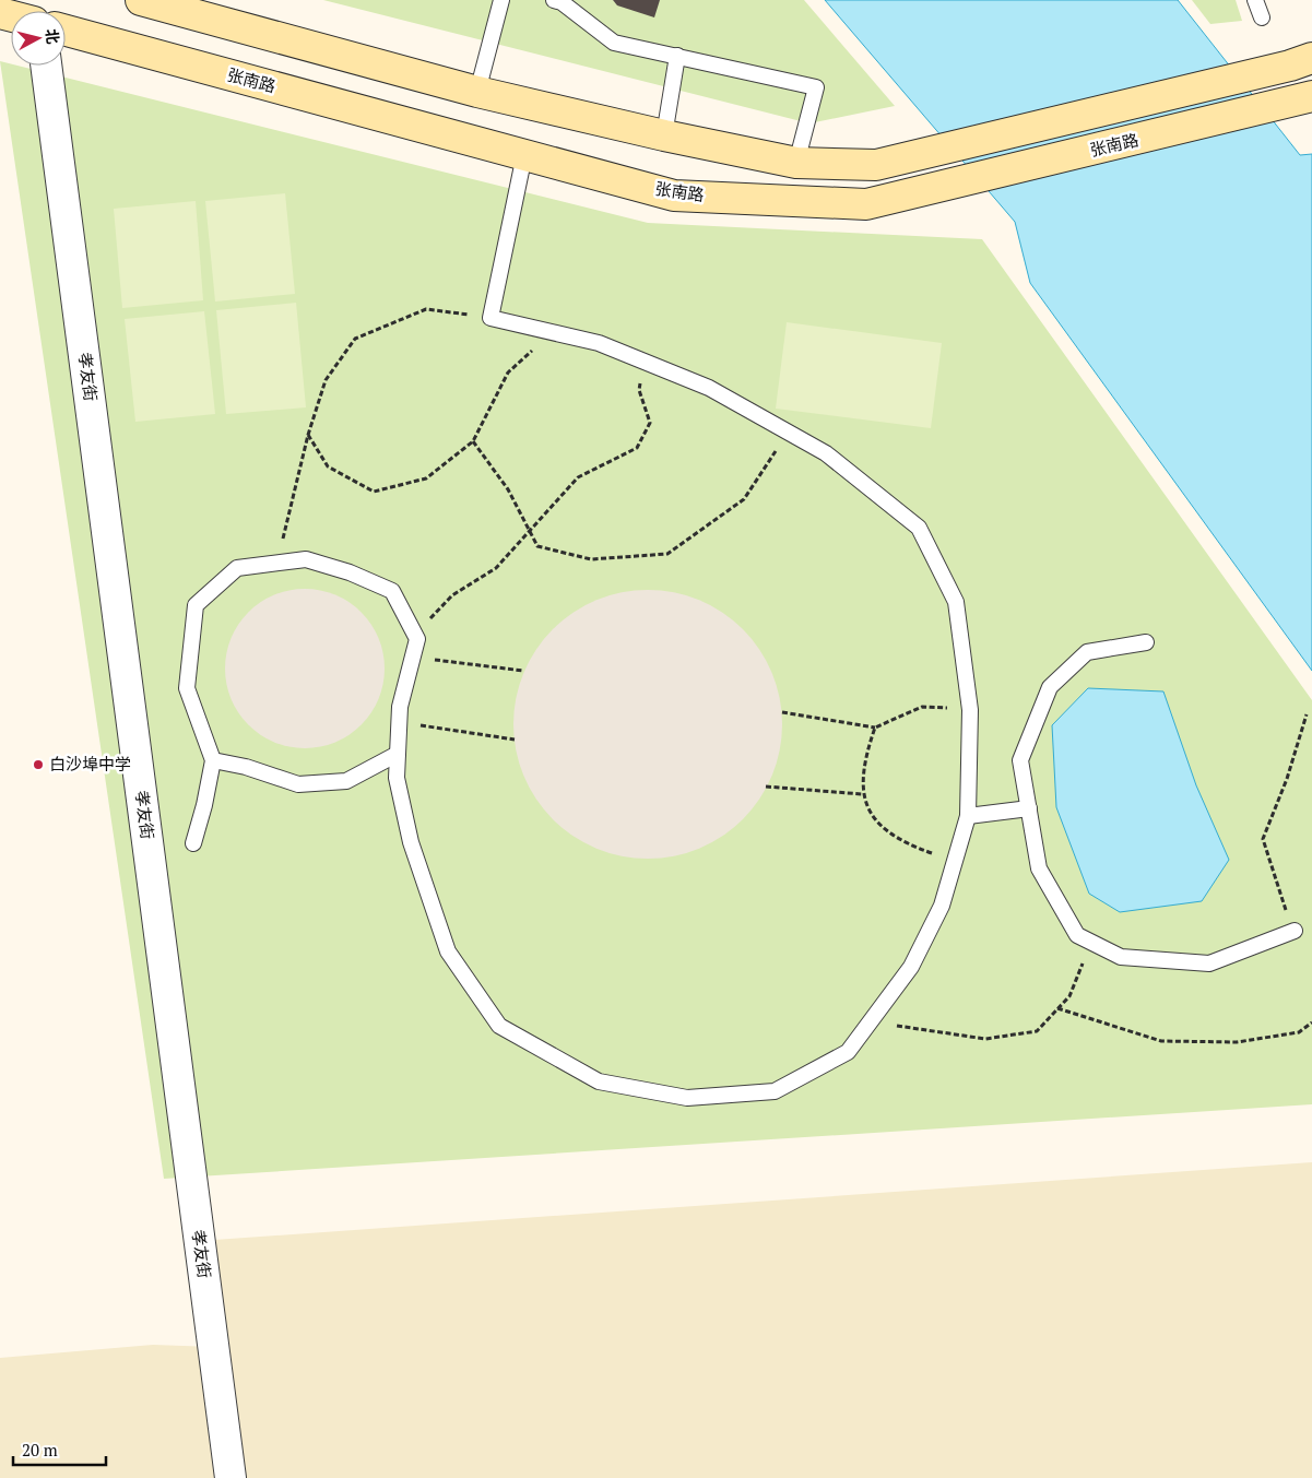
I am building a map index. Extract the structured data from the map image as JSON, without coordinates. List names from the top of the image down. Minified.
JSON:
{"streets":{"main road":["张南路"],"street":["孝友街"]},"places":["白沙埠中学"],"scale_bar":"20 m","north":"right"}
